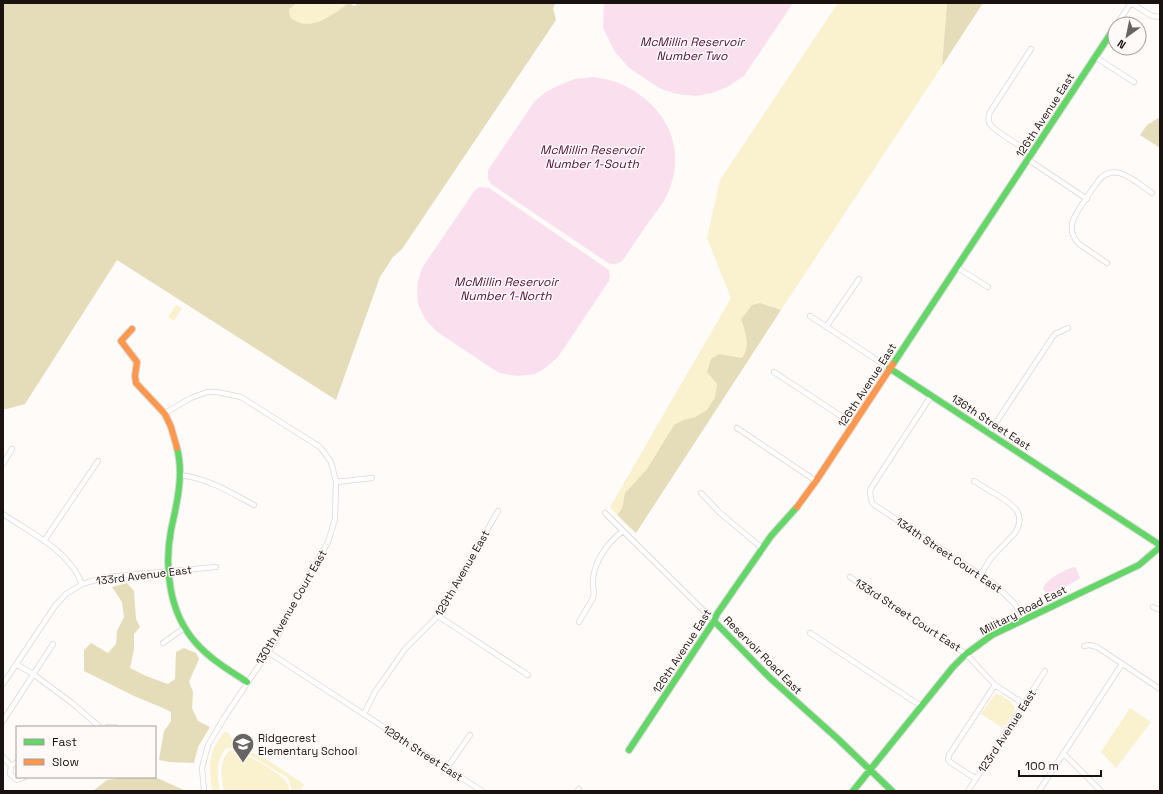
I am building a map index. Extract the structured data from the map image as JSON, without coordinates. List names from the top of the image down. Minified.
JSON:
{"streets":{"street":["126th Avenue East","136th Street East","134th Street Court East","129th Avenue East","133rd Avenue East","130th Avenue Court East","Military Road East","133rd Street Court East","Reservoir Road East","123rd Avenue East","129th Street East"]},"crossings":[["126th Avenue East","136th Street East"],["126th Avenue East","Reservoir Road East"],["136th Street East","134th Street Court East"],["136th Street East","Military Road East"],["134th Street Court East","Military Road East"],["129th Avenue East","129th Street East"],["Military Road East","133rd Street Court East"],["Military Road East","Reservoir Road East"],["133rd Street Court East","123rd Avenue East"]],"water":["McMillin Reservoir Number Two","McMillin Reservoir Number 1-South","McMillin Reservoir Number 1-North"],"places":{"school or university":["Ridgecrest Elementary School"]},"legend":["Fast","Slow"],"scale_bar":"100 m","north":"bottom left"}
